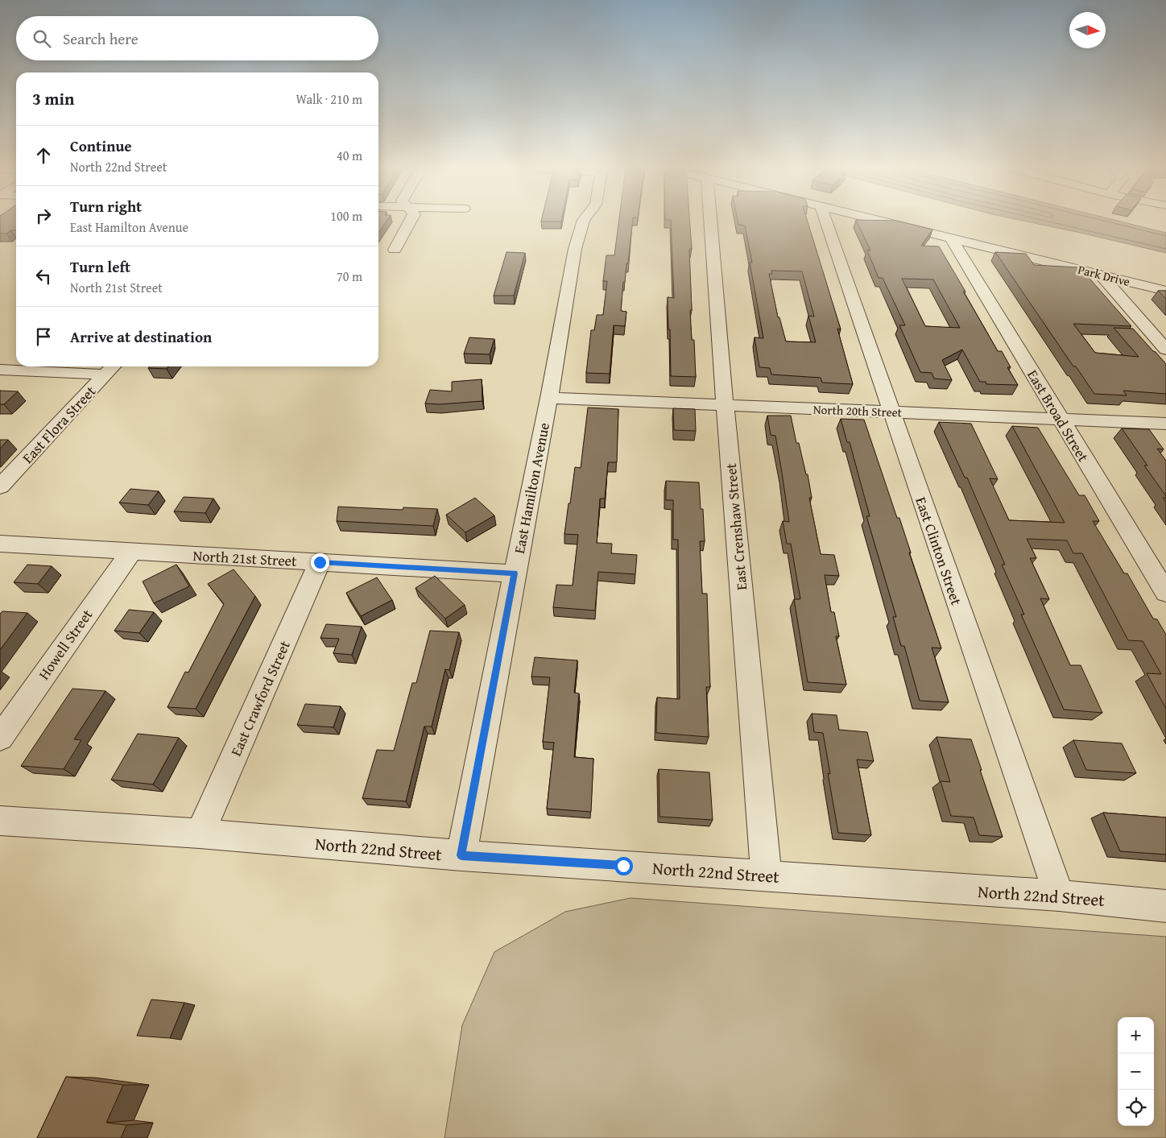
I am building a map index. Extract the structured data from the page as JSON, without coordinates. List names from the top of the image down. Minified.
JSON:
{"streets":{"street":["Park Drive","North 20th Street","East Broad Street","East Flora Street","East Hamilton Avenue","East Crenshaw Street","East Clinton Street","North 21st Street","Howell Street","East Crawford Street","North 22nd Street"]},"crossings":[["Park Drive","East Broad Street"],["North 20th Street","East Broad Street"],["North 20th Street","East Hamilton Avenue"],["North 20th Street","East Crenshaw Street"],["North 20th Street","East Clinton Street"],["East Hamilton Avenue","North 21st Street"],["East Hamilton Avenue","North 22nd Street"],["East Crenshaw Street","North 22nd Street"],["East Clinton Street","North 22nd Street"],["North 21st Street","Howell Street"],["North 21st Street","East Crawford Street"],["East Crawford Street","North 22nd Street"]],"north":"right","page":{"search":"Search here","heading":["3 min","Walk · 210 m"],"list":[["Continue","North 22nd Street","40 m"],["Turn right","East Hamilton Avenue","100 m"],["Turn left","North 21st Street","70 m"],"Arrive at destination"],"map_buttons":["+","−"]}}
